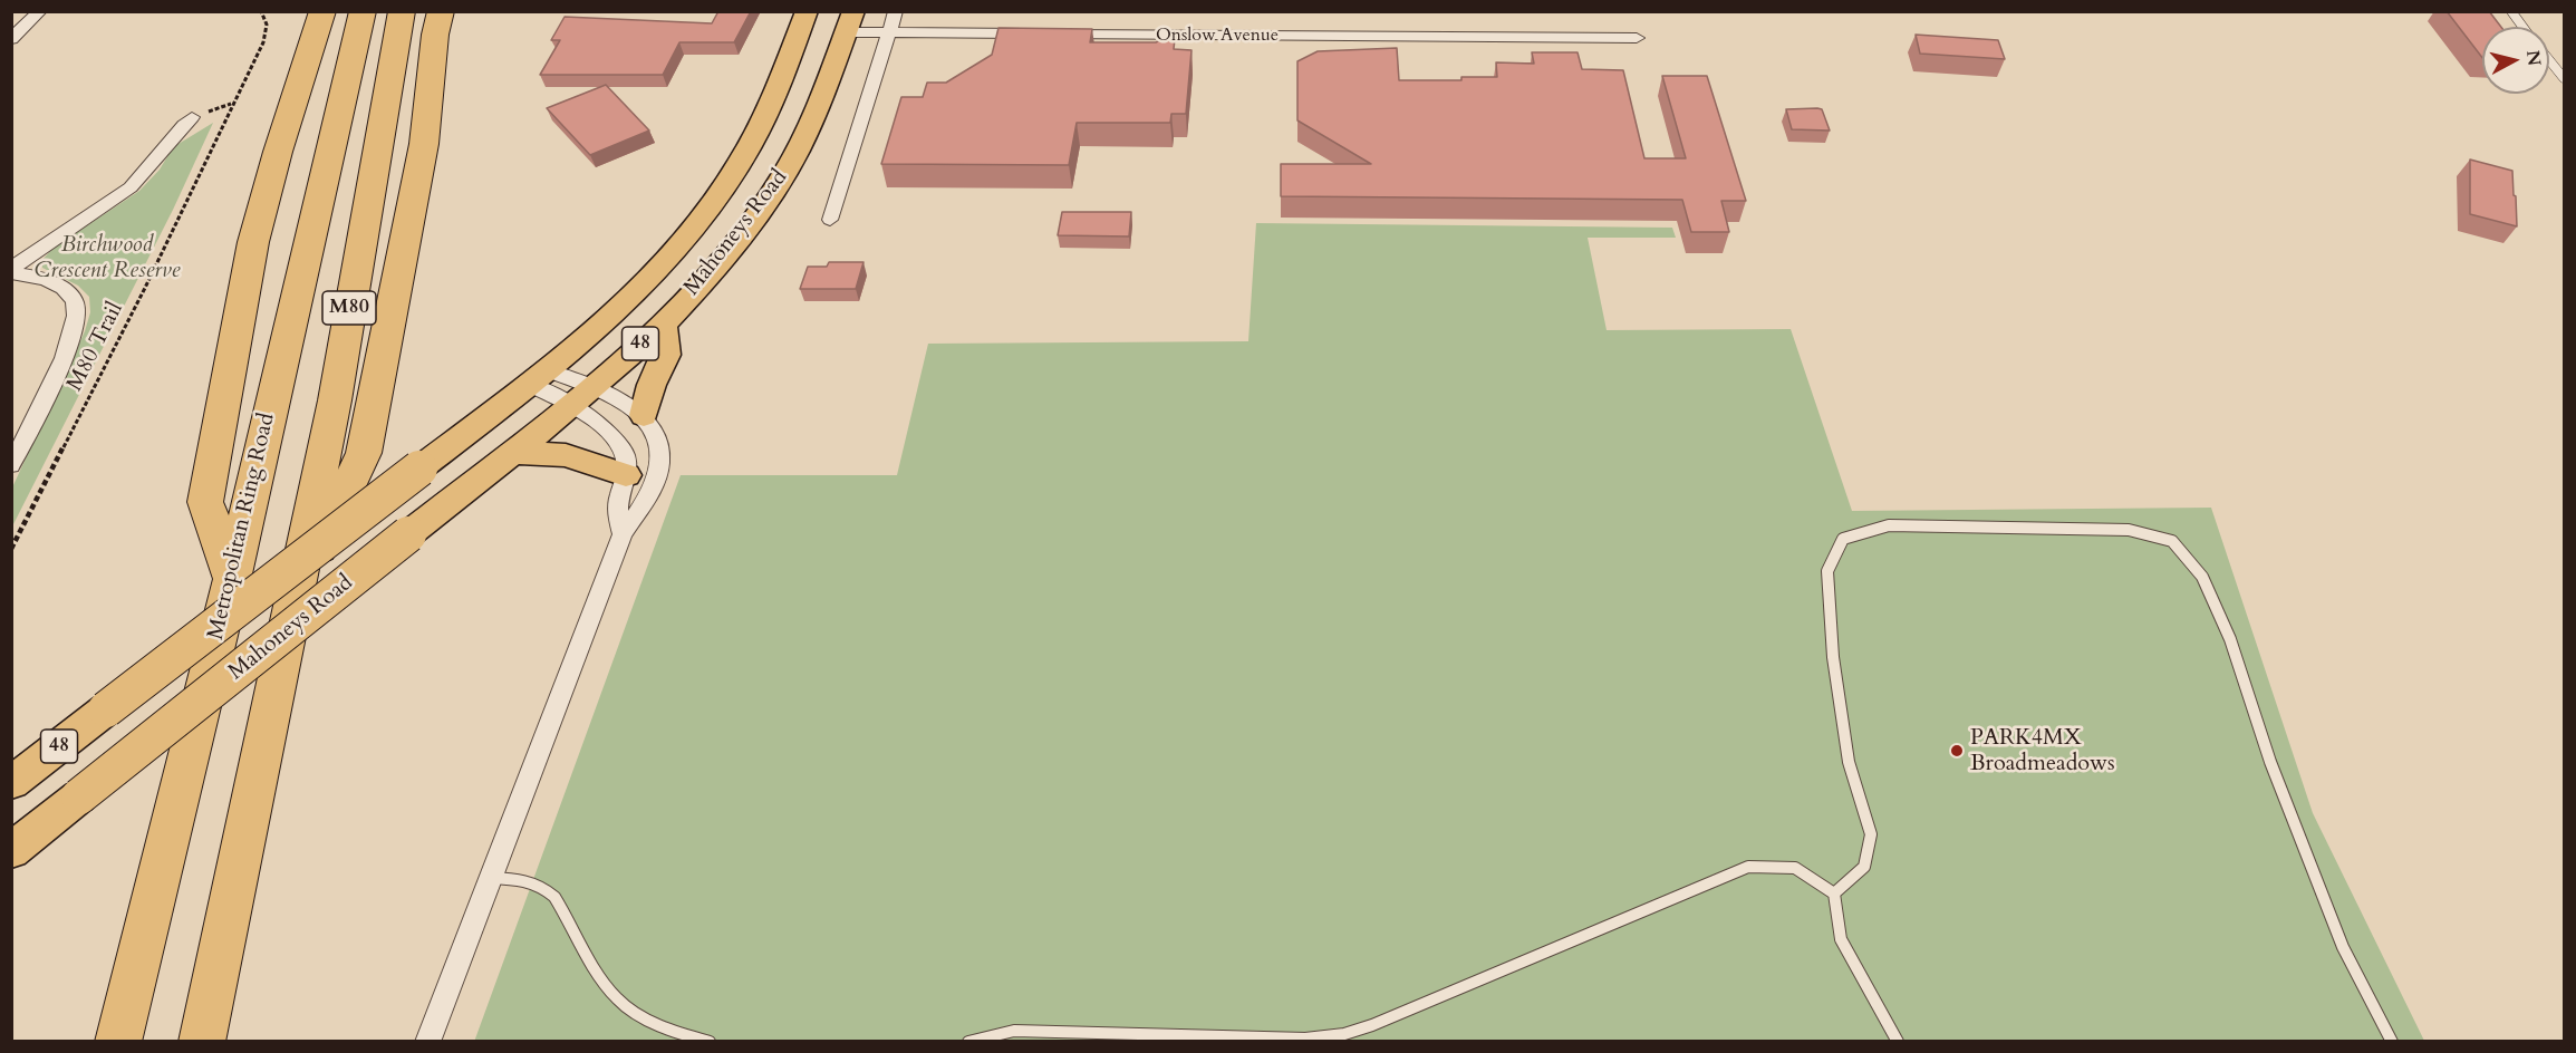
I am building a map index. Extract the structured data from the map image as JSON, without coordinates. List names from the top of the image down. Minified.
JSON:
{"streets":{"highway":["M80","Metropolitan Ring Road"],"main road":["Onslow Avenue","Mahoneys Road","48"],"path":["M80 Trail"]},"crossings":[["Onslow Avenue","Mahoneys Road"]],"parks":["Birchwood Crescent Reserve"],"places":["PARK4MX Broadmeadows"],"north":"right"}
